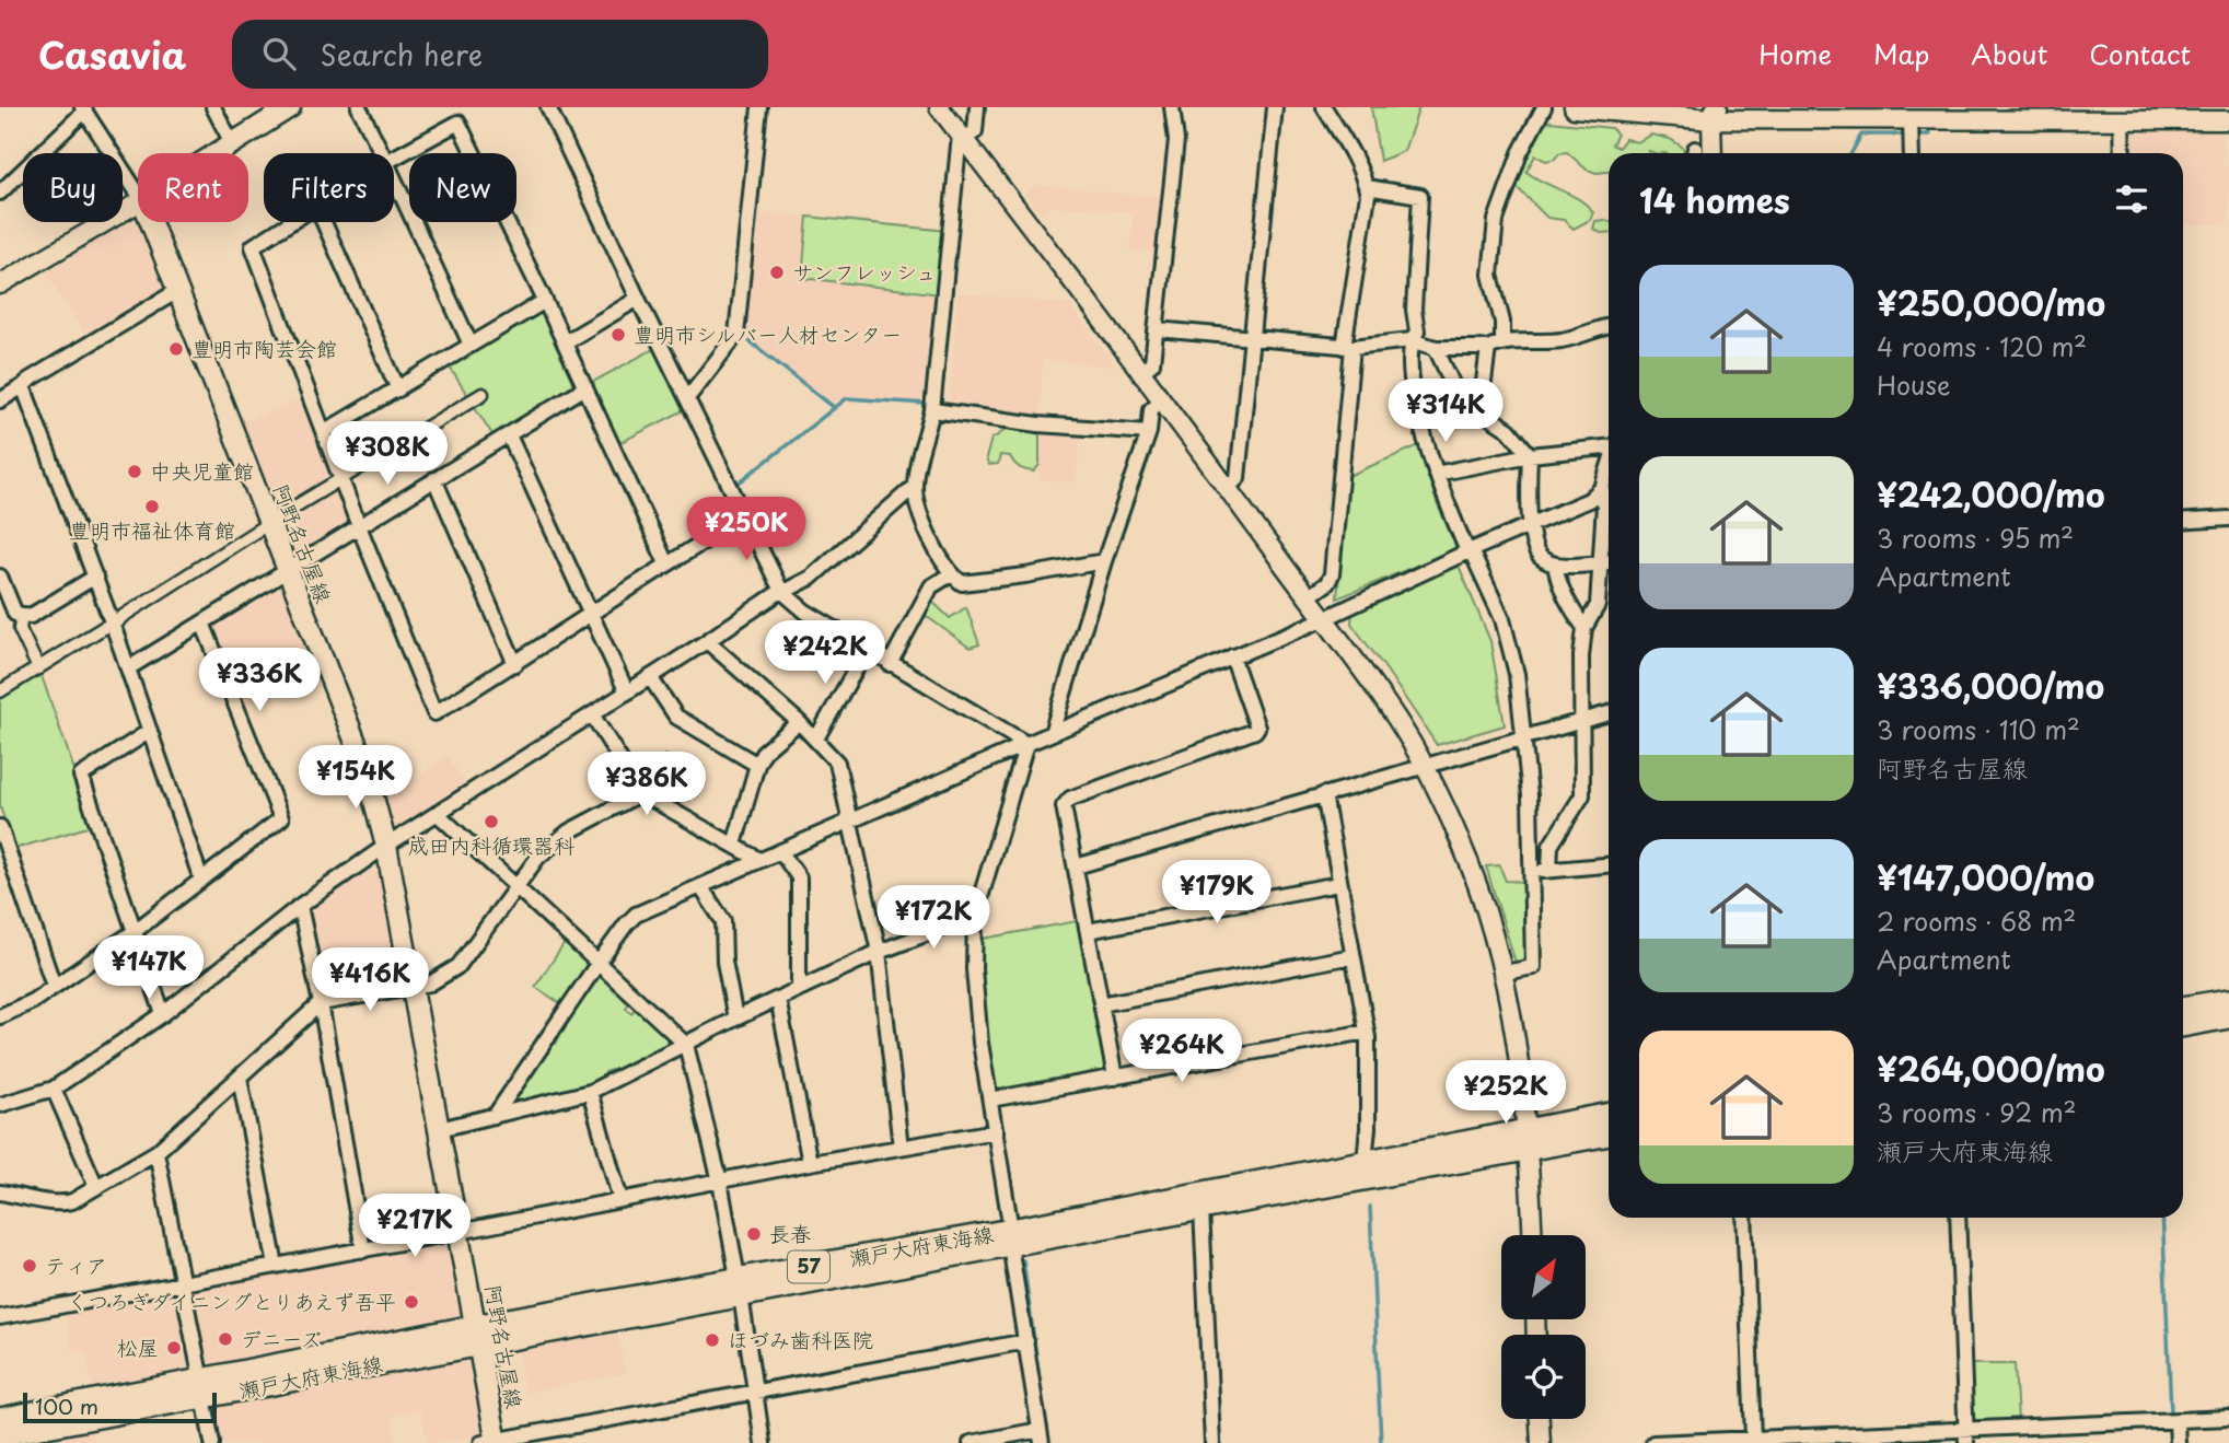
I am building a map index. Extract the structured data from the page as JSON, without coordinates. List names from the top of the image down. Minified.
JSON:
{"streets":{"main road":["阿野名古屋線","瀬戸大府東海線","57"]},"crossings":[["阿野名古屋線","瀬戸大府東海線"]],"places":["サンフレッシュ","豊明市シルバー人材センター","豊明市陶芸会館","中央児童館","豊明市福祉体育館","成田内科循環器科","長春","ティア","くつろぎダイニングとりあえず吾平","デニーズ","ほづみ歯科医院","松屋"],"scale_bar":"100 m","north":"top right","page":{"header":"Casavia","search":"Search here","nav":["Home","Map","About","Contact"],"chip":["Buy","Rent","Filters","New"],"heading":"14 homes","list":[{"name":"¥250,000/mo","note":"4 rooms · 120 m² · House"},{"name":"¥242,000/mo","note":"3 rooms · 95 m² · Apartment"},{"name":"¥336,000/mo","note":"3 rooms · 110 m² · 阿野名古屋線"},{"name":"¥147,000/mo","note":"2 rooms · 68 m² · Apartment"},{"name":"¥264,000/mo","note":"3 rooms · 92 m² · 瀬戸大府東海線"}],"price":["¥314K","¥308K","¥250K","¥242K","¥336K","¥154K","¥386K","¥179K","¥172K","¥147K","¥416K","¥264K","¥252K","¥217K"],"scale":"100 m"}}
